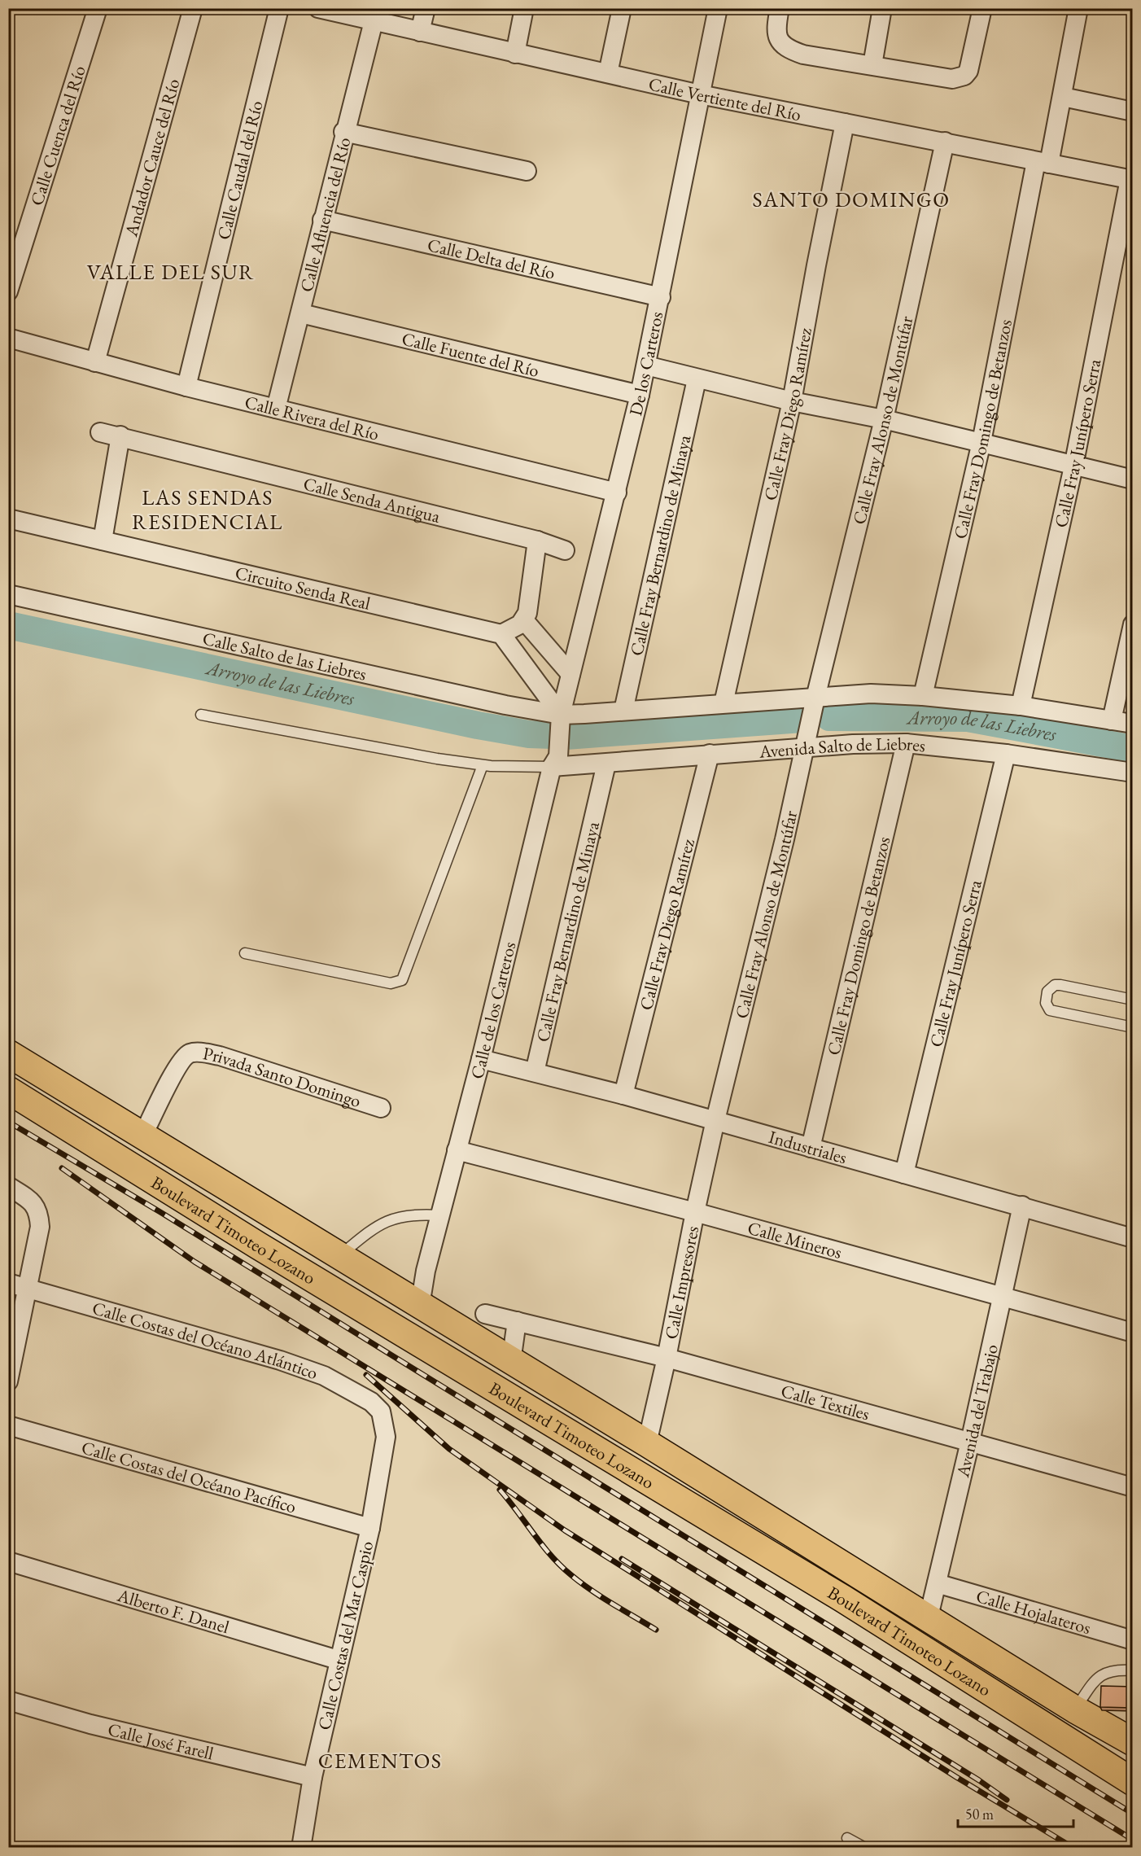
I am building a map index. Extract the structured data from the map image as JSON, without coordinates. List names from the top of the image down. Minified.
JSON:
{"streets":{"main road":["Boulevard Timoteo Lozano"],"street":["Calle Vertiente del Río","Calle Cuenca del Río","Andador Cauce del Río","Calle Caudal del Río","Calle Afluencia del Río","Calle Delta del Río","Calle Fuente del Río","De los Carteros","Calle Fray Diego Ramírez","Calle Rivera del Río","Calle Fray Alonso de Montúfar","Calle Fray Domingo de Betanzos","Calle Fray Junípero Serra","Calle Senda Antigua","Calle Fray Bernardino de Minaya","Circuito Senda Real","Calle Salto de las Liebres","Avenida Salto de Liebres","Calle de los Carteros","Privada Santo Domingo","Industriales","Calle Mineros","Calle Impresores","Calle Costas del Océano Atlántico","Calle Textiles","Avenida del Trabajo","Calle Costas del Océano Pacífico","Alberto F. Danel","Calle Hojalateros","Calle Costas del Mar Caspio","Calle José Farell"]},"crossings":[["Calle Vertiente del Río","Calle Afluencia del Río"],["Calle Vertiente del Río","De los Carteros"],["Calle Vertiente del Río","Calle Fray Diego Ramírez"],["Calle Vertiente del Río","Calle Fray Alonso de Montúfar"],["Calle Vertiente del Río","Calle Fray Domingo de Betanzos"],["Calle Vertiente del Río","Calle Fray Junípero Serra"],["Andador Cauce del Río","Calle Rivera del Río"],["Calle Caudal del Río","Calle Rivera del Río"],["Calle Afluencia del Río","Calle Delta del Río"],["Calle Afluencia del Río","Calle Fuente del Río"],["Calle Afluencia del Río","Calle Rivera del Río"],["Calle Delta del Río","De los Carteros"],["Calle Fuente del Río","De los Carteros"],["De los Carteros","Calle Rivera del Río"],["De los Carteros","Calle Salto de las Liebres"],["De los Carteros","Calle de los Carteros"],["Calle Fray Diego Ramírez","Avenida Salto de Liebres"],["Calle Fray Diego Ramírez","Industriales"],["Calle Fray Alonso de Montúfar","Avenida Salto de Liebres"],["Calle Fray Alonso de Montúfar","Industriales"],["Calle Fray Alonso de Montúfar","Calle Impresores"],["Calle Fray Domingo de Betanzos","Avenida Salto de Liebres"],["Calle Fray Domingo de Betanzos","Industriales"],["Calle Fray Junípero Serra","Avenida Salto de Liebres"],["Calle Fray Junípero Serra","Industriales"],["Calle Fray Bernardino de Minaya","Avenida Salto de Liebres"],["Calle Fray Bernardino de Minaya","Industriales"],["Calle Salto de las Liebres","Calle de los Carteros"],["Avenida Salto de Liebres","Calle de los Carteros"],["Calle de los Carteros","Industriales"],["Calle de los Carteros","Boulevard Timoteo Lozano"],["Calle de los Carteros","Calle Mineros"],["Privada Santo Domingo","Boulevard Timoteo Lozano"],["Industriales","Calle Impresores"],["Industriales","Avenida del Trabajo"],["Boulevard Timoteo Lozano","Calle Impresores"],["Boulevard Timoteo Lozano","Avenida del Trabajo"],["Calle Mineros","Calle Impresores"],["Calle Mineros","Avenida del Trabajo"],["Calle Impresores","Calle Textiles"],["Calle Costas del Océano Atlántico","Calle Costas del Mar Caspio"],["Calle Textiles","Avenida del Trabajo"],["Avenida del Trabajo","Calle Hojalateros"],["Calle Costas del Océano Pacífico","Calle Costas del Mar Caspio"],["Alberto F. Danel","Calle Costas del Mar Caspio"],["Calle Costas del Mar Caspio","Calle José Farell"]],"districts":["SANTO DOMINGO","VALLE DEL SUR","LAS SENDAS RESIDENCIAL","CEMENTOS"],"water":["Arroyo de las Liebres"],"scale_bar":"50 m"}
